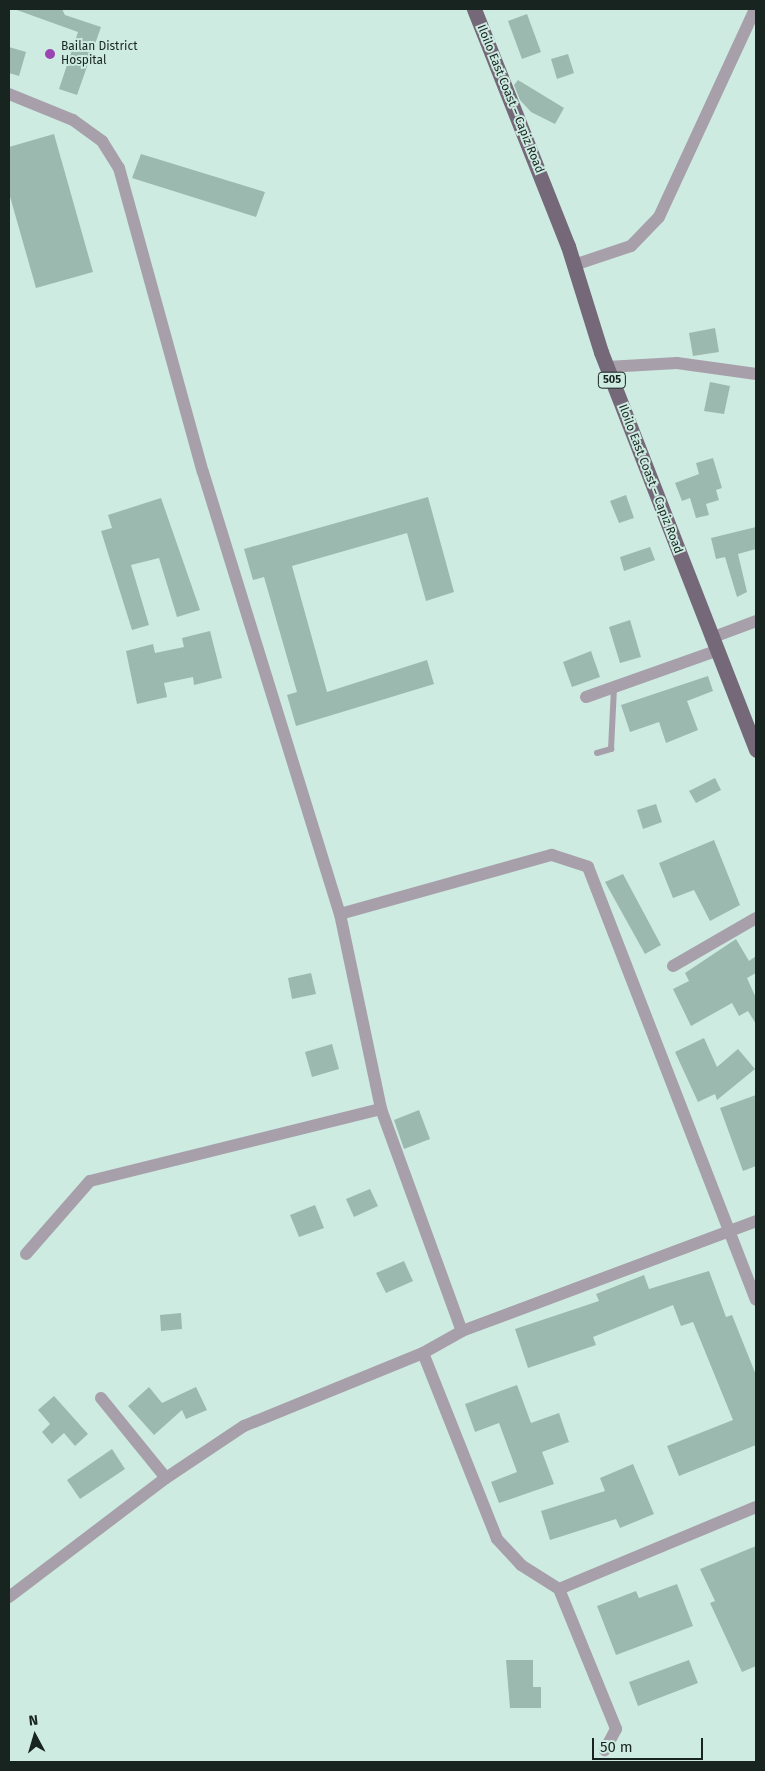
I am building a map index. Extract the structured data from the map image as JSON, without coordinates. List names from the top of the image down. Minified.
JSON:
{"streets":{"main road":["Iloilo East Coast – Capiz Road","505"]},"places":["Bailan District Hospital"],"scale_bar":"50 m","north":"top"}
